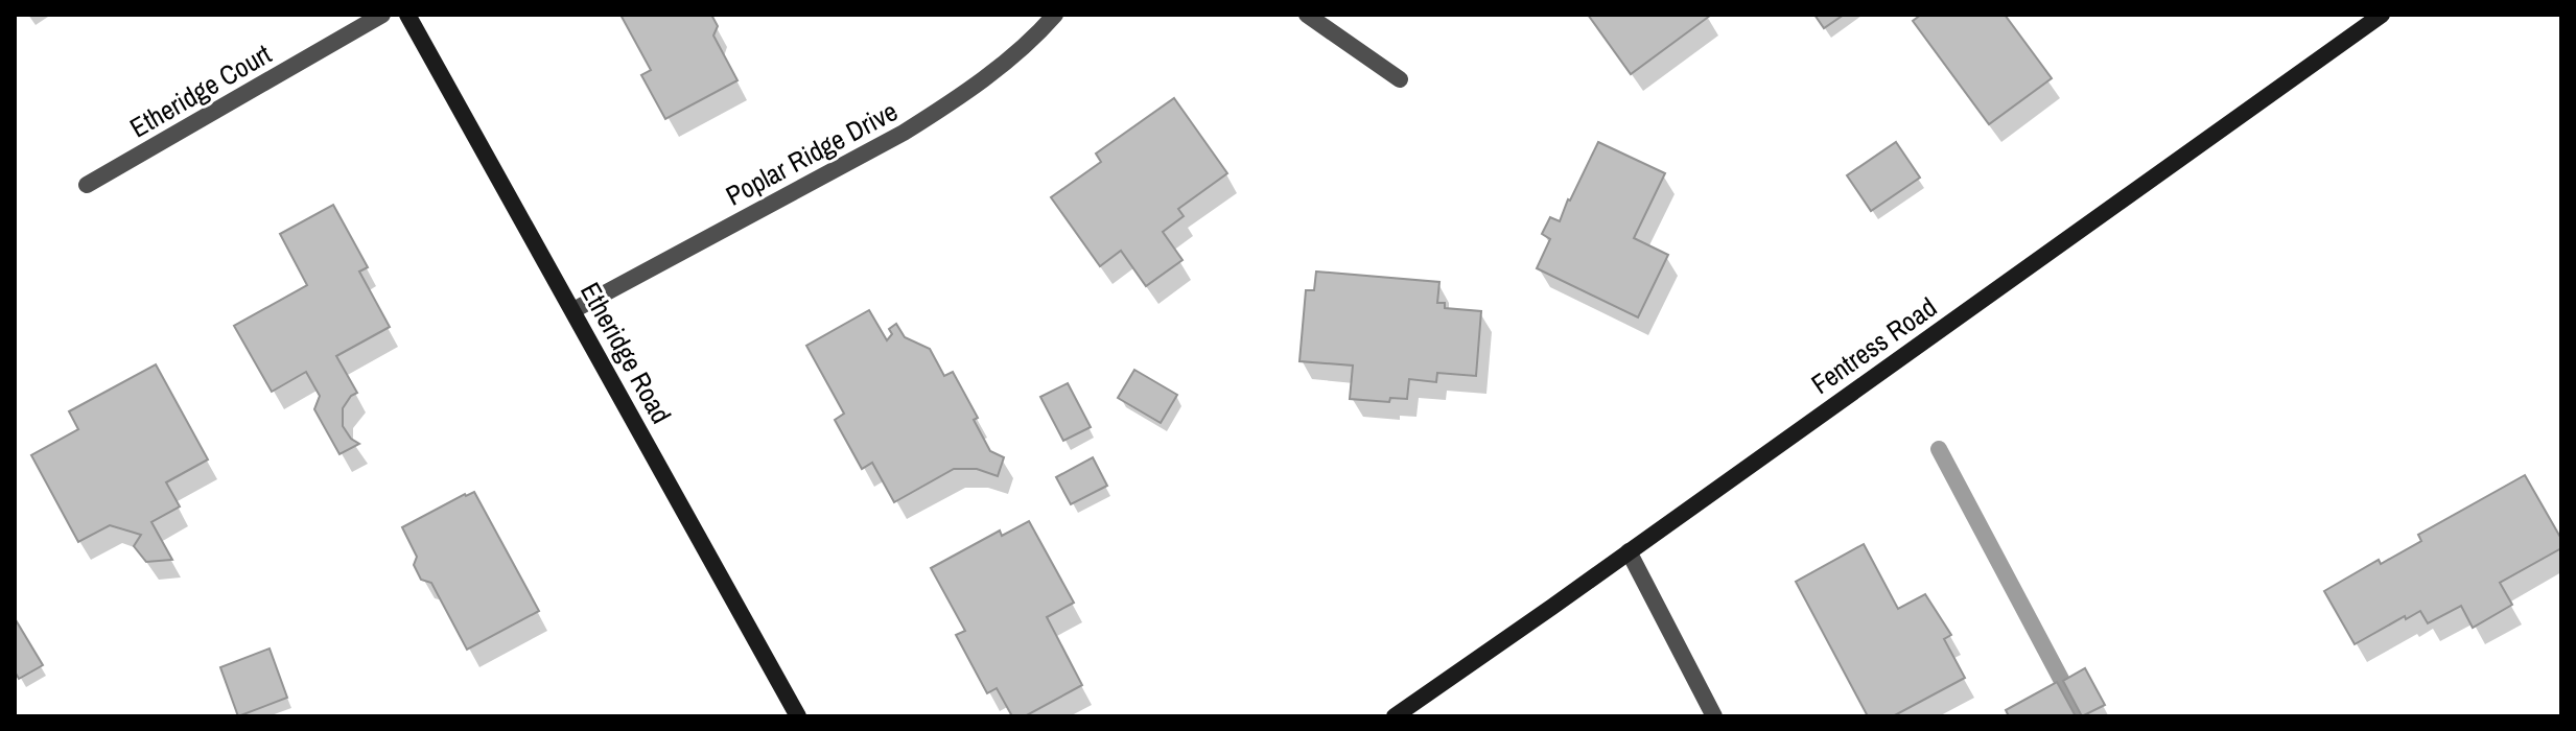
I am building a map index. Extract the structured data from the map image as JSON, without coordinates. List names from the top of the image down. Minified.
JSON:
{"streets":{"street":["Etheridge Court","Poplar Ridge Drive","Fentress Road","Etheridge Road"]},"crossings":[["Poplar Ridge Drive","Etheridge Road"]]}
